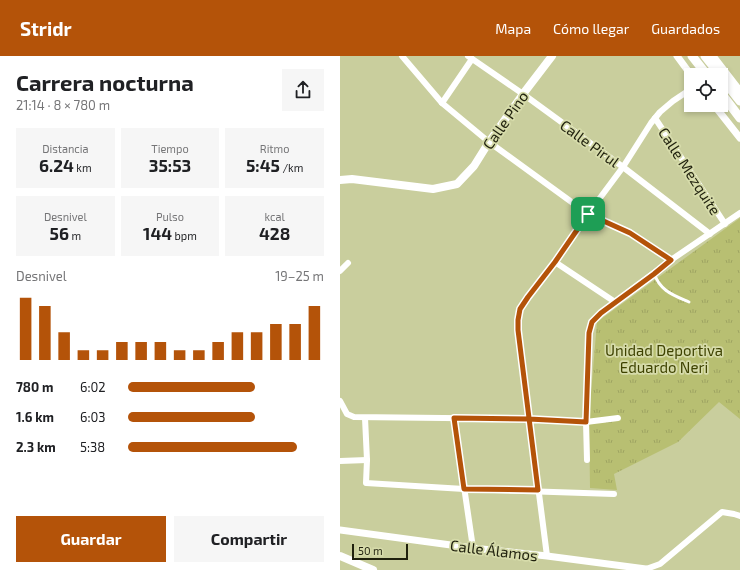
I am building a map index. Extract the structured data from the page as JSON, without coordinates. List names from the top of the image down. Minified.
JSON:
{"streets":{"main road":["Calle Pino"],"street":["Calle Pirul","Calle Mezquite","Calle Álamos"]},"crossings":[["Calle Pino","Calle Pirul"]],"parks":["Unidad Deportiva Eduardo Neri"],"scale_bar":"50 m","page":{"header":"Stridr","nav":["Mapa","Cómo llegar","Guardados"],"heading":["Carrera nocturna","21:14 · 8 × 780 m"],"stats":[["Distancia","6.24 km"],["Tiempo","35:53"],["Ritmo","5:45 /km"],["Desnivel","56 m"],["Pulso","144 bpm"],["kcal","428"]],"chart":["Desnivel","19–25 m"],"list":[{"name":"780 m","note":"6:02"},{"name":"1.6 km","note":"6:03"},{"name":"2.3 km","note":"5:38"}],"buttons":["Guardar","Compartir"],"scale":"50 m"}}
